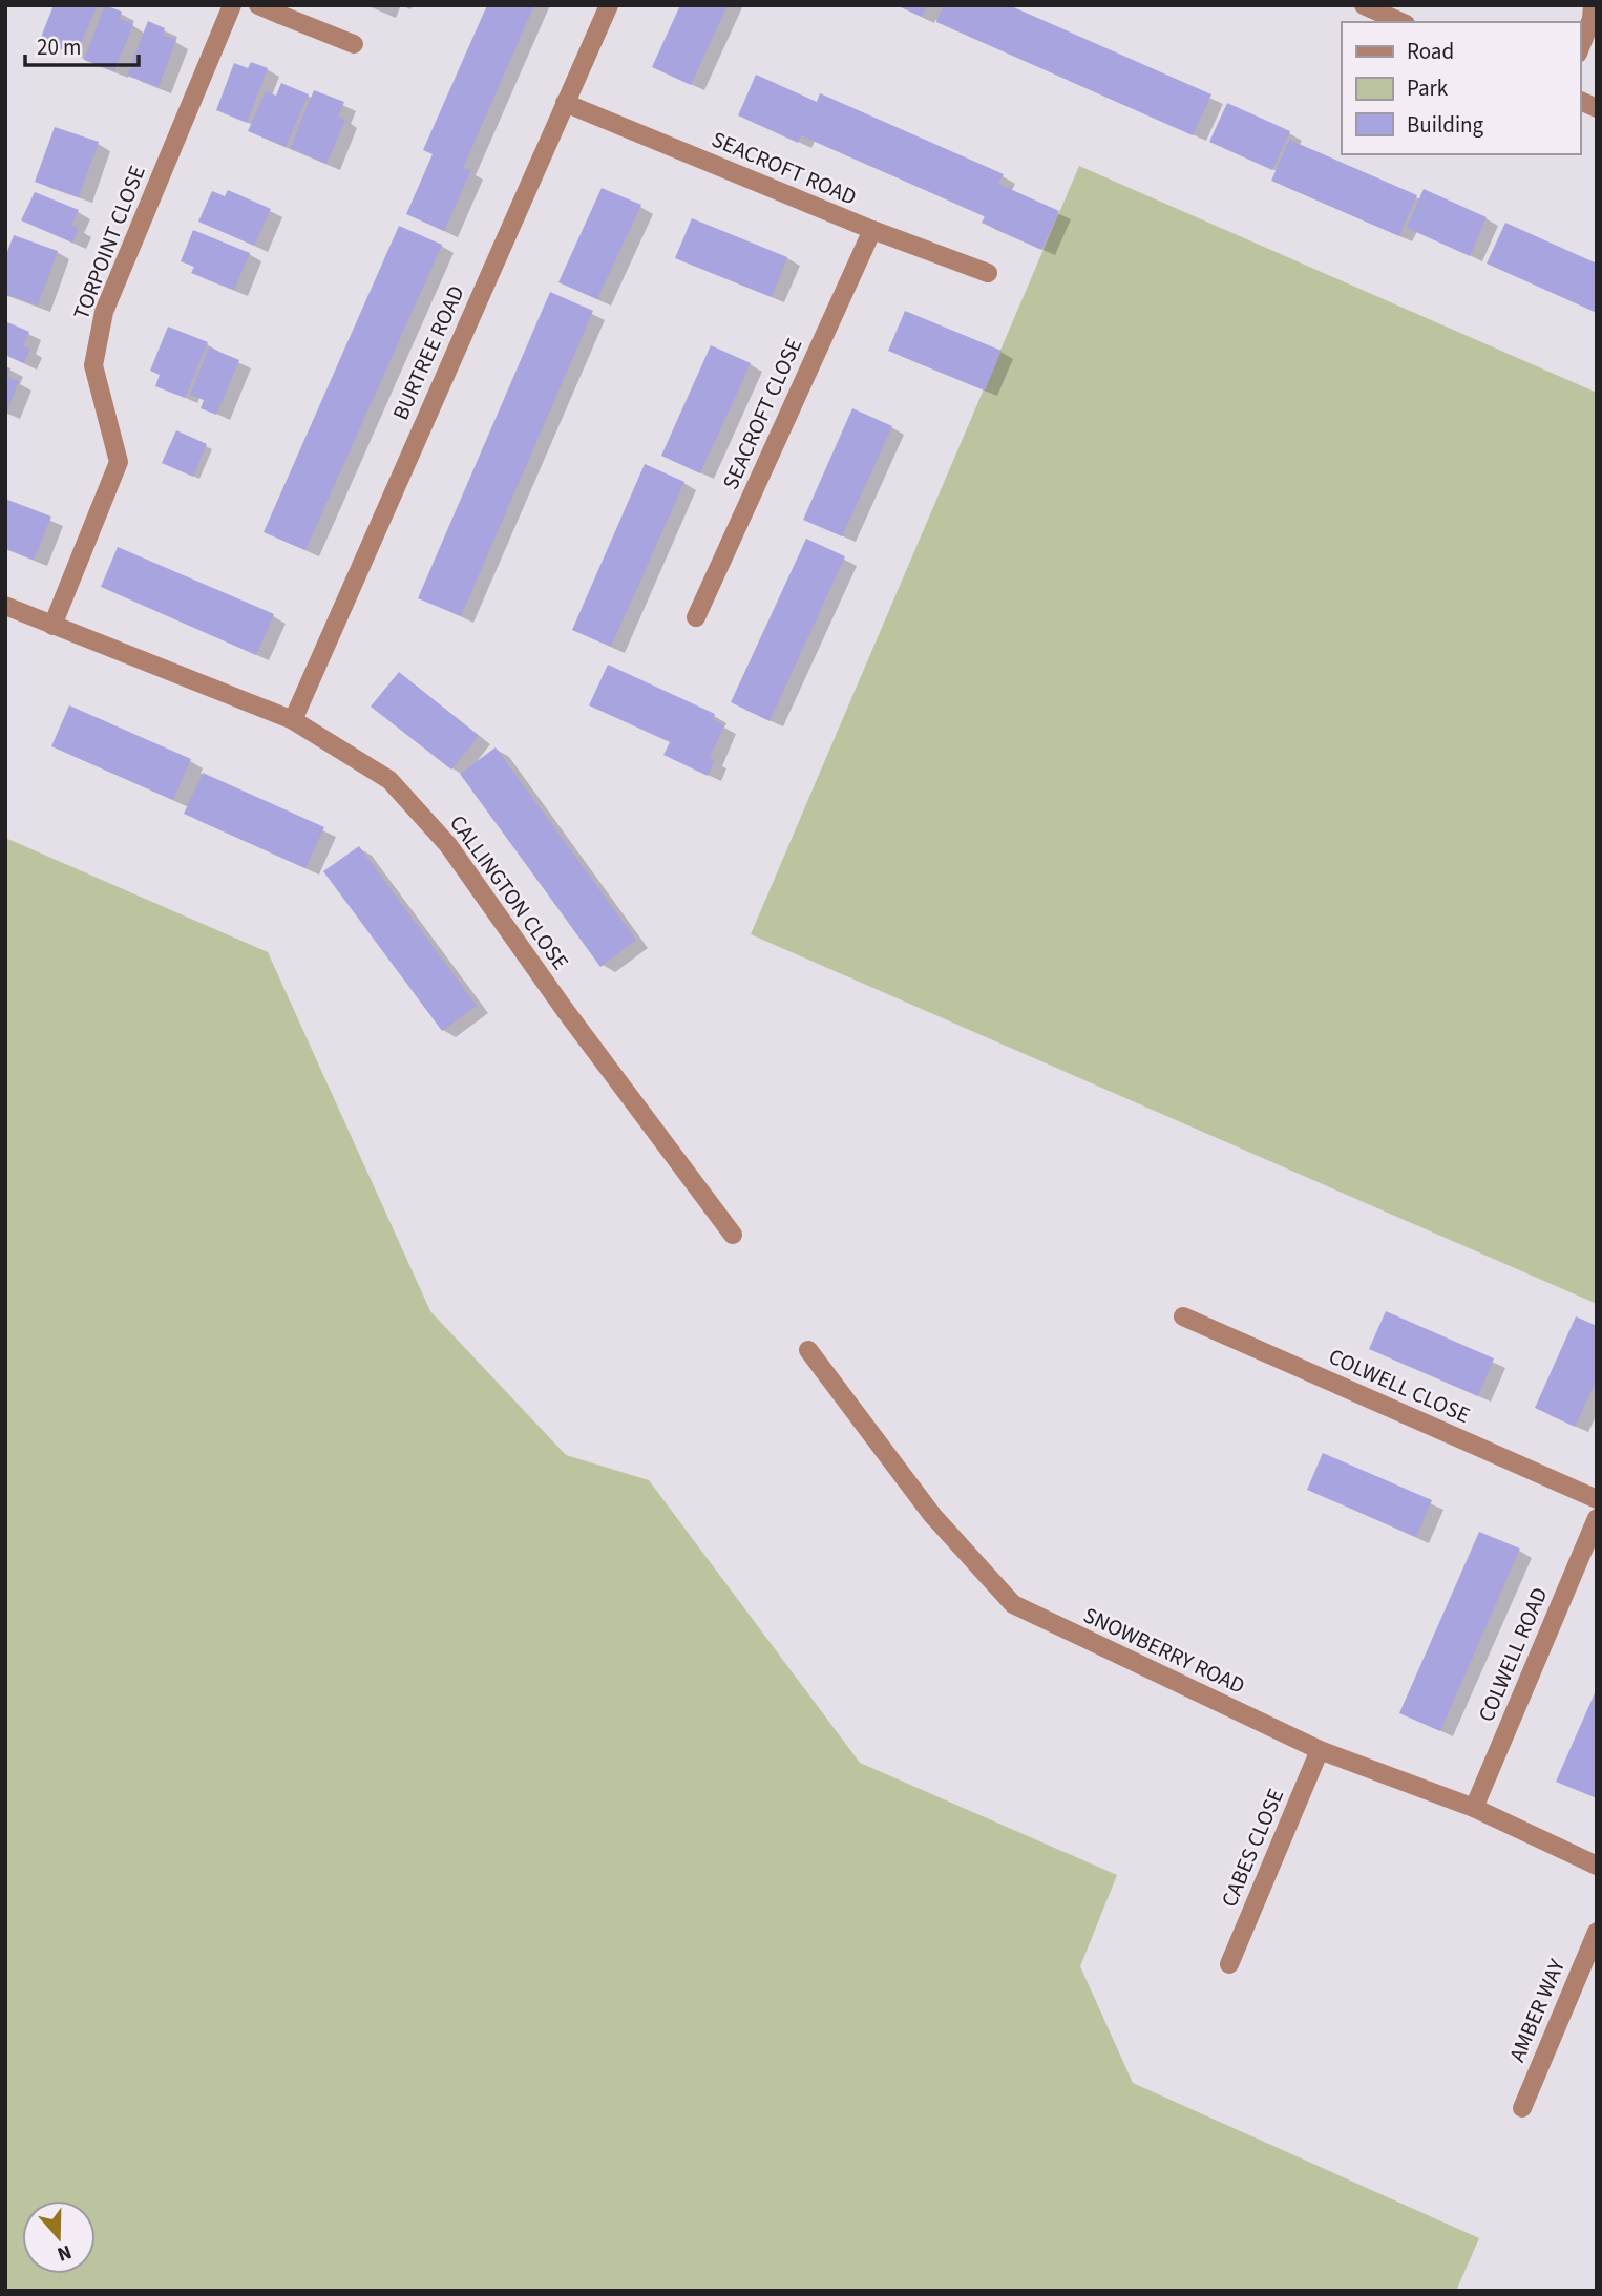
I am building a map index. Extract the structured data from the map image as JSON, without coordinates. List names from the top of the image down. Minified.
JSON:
{"streets":{"street":["SEACROFT ROAD","TORPOINT CLOSE","BURTREE ROAD","SEACROFT CLOSE","CALLINGTON CLOSE","COLWELL CLOSE","SNOWBERRY ROAD","COLWELL ROAD","CABES CLOSE","AMBER WAY"]},"crossings":[["SEACROFT ROAD","BURTREE ROAD"],["SEACROFT ROAD","SEACROFT CLOSE"],["TORPOINT CLOSE","CALLINGTON CLOSE"],["BURTREE ROAD","CALLINGTON CLOSE"],["SNOWBERRY ROAD","COLWELL ROAD"],["SNOWBERRY ROAD","CABES CLOSE"]],"legend":["Road","Park","Building"],"scale_bar":"20 m","north":"bottom"}
